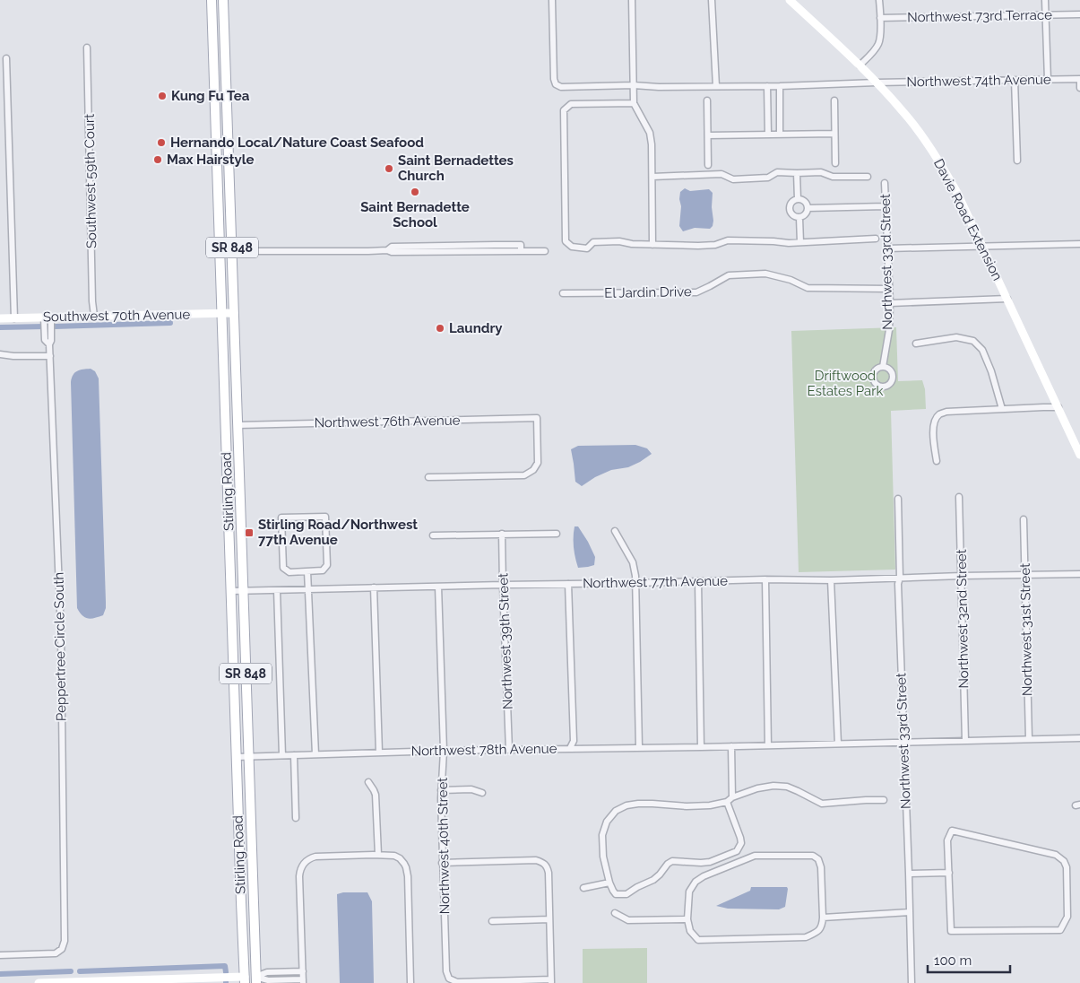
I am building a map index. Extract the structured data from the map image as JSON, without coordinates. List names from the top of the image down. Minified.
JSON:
{"streets":{"main road":["Davie Road Extension","SR 848","Southwest 70th Avenue","Stirling Road"],"street":["Northwest 73rd Terrace","Northwest 74th Avenue","Southwest 59th Court","Northwest 33rd Street","El Jardin Drive","Northwest 76th Avenue","Northwest 77th Avenue","Northwest 32nd Street","Northwest 31st Street","Northwest 39th Street","Peppertree Circle South","Northwest 78th Avenue","Northwest 40th Street"]},"crossings":[["Northwest 74th Avenue","Davie Road Extension"],["Southwest 59th Court","Southwest 70th Avenue"],["Northwest 33rd Street","El Jardin Drive"],["Northwest 33rd Street","Northwest 77th Avenue"],["Northwest 33rd Street","Northwest 78th Avenue"],["Southwest 70th Avenue","Stirling Road"],["Southwest 70th Avenue","Peppertree Circle South"],["Northwest 76th Avenue","Stirling Road"],["Stirling Road","Northwest 77th Avenue"],["Stirling Road","Northwest 78th Avenue"],["Northwest 77th Avenue","Northwest 32nd Street"],["Northwest 77th Avenue","Northwest 31st Street"],["Northwest 77th Avenue","Northwest 39th Street"],["Northwest 77th Avenue","Northwest 40th Street"],["Northwest 32nd Street","Northwest 78th Avenue"],["Northwest 31st Street","Northwest 78th Avenue"],["Northwest 39th Street","Northwest 78th Avenue"],["Northwest 78th Avenue","Northwest 40th Street"]],"parks":["Driftwood Estates Park"],"places":{"other":["Kung Fu Tea","Hernando Local/Nature Coast Seafood","Max Hairstyle","Saint Bernadettes Church","Saint Bernadette School","Laundry"],"transit":["Stirling Road/Northwest 77th Avenue"]},"scale_bar":"100 m"}
